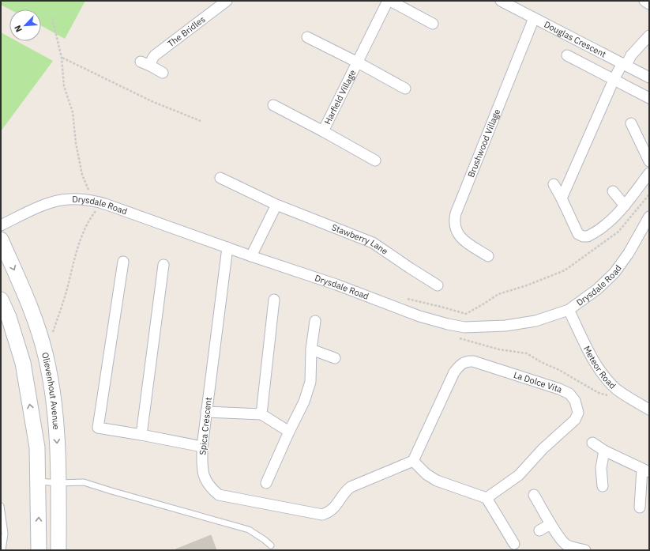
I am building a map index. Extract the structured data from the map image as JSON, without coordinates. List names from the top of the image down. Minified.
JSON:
{"streets":{"street":["The Bridles","Douglas Crescent","Harfield Village","Brushwood Village","Drysdale Road","Stawberry Lane","Meteor Road","La Dolce Vita","Olievenhout Avenue","Spica Crescent"]},"crossings":[["Douglas Crescent","Brushwood Village"],["Drysdale Road","Meteor Road"],["Drysdale Road","Spica Crescent"],["La Dolce Vita","Spica Crescent"]],"north":"bottom left"}
